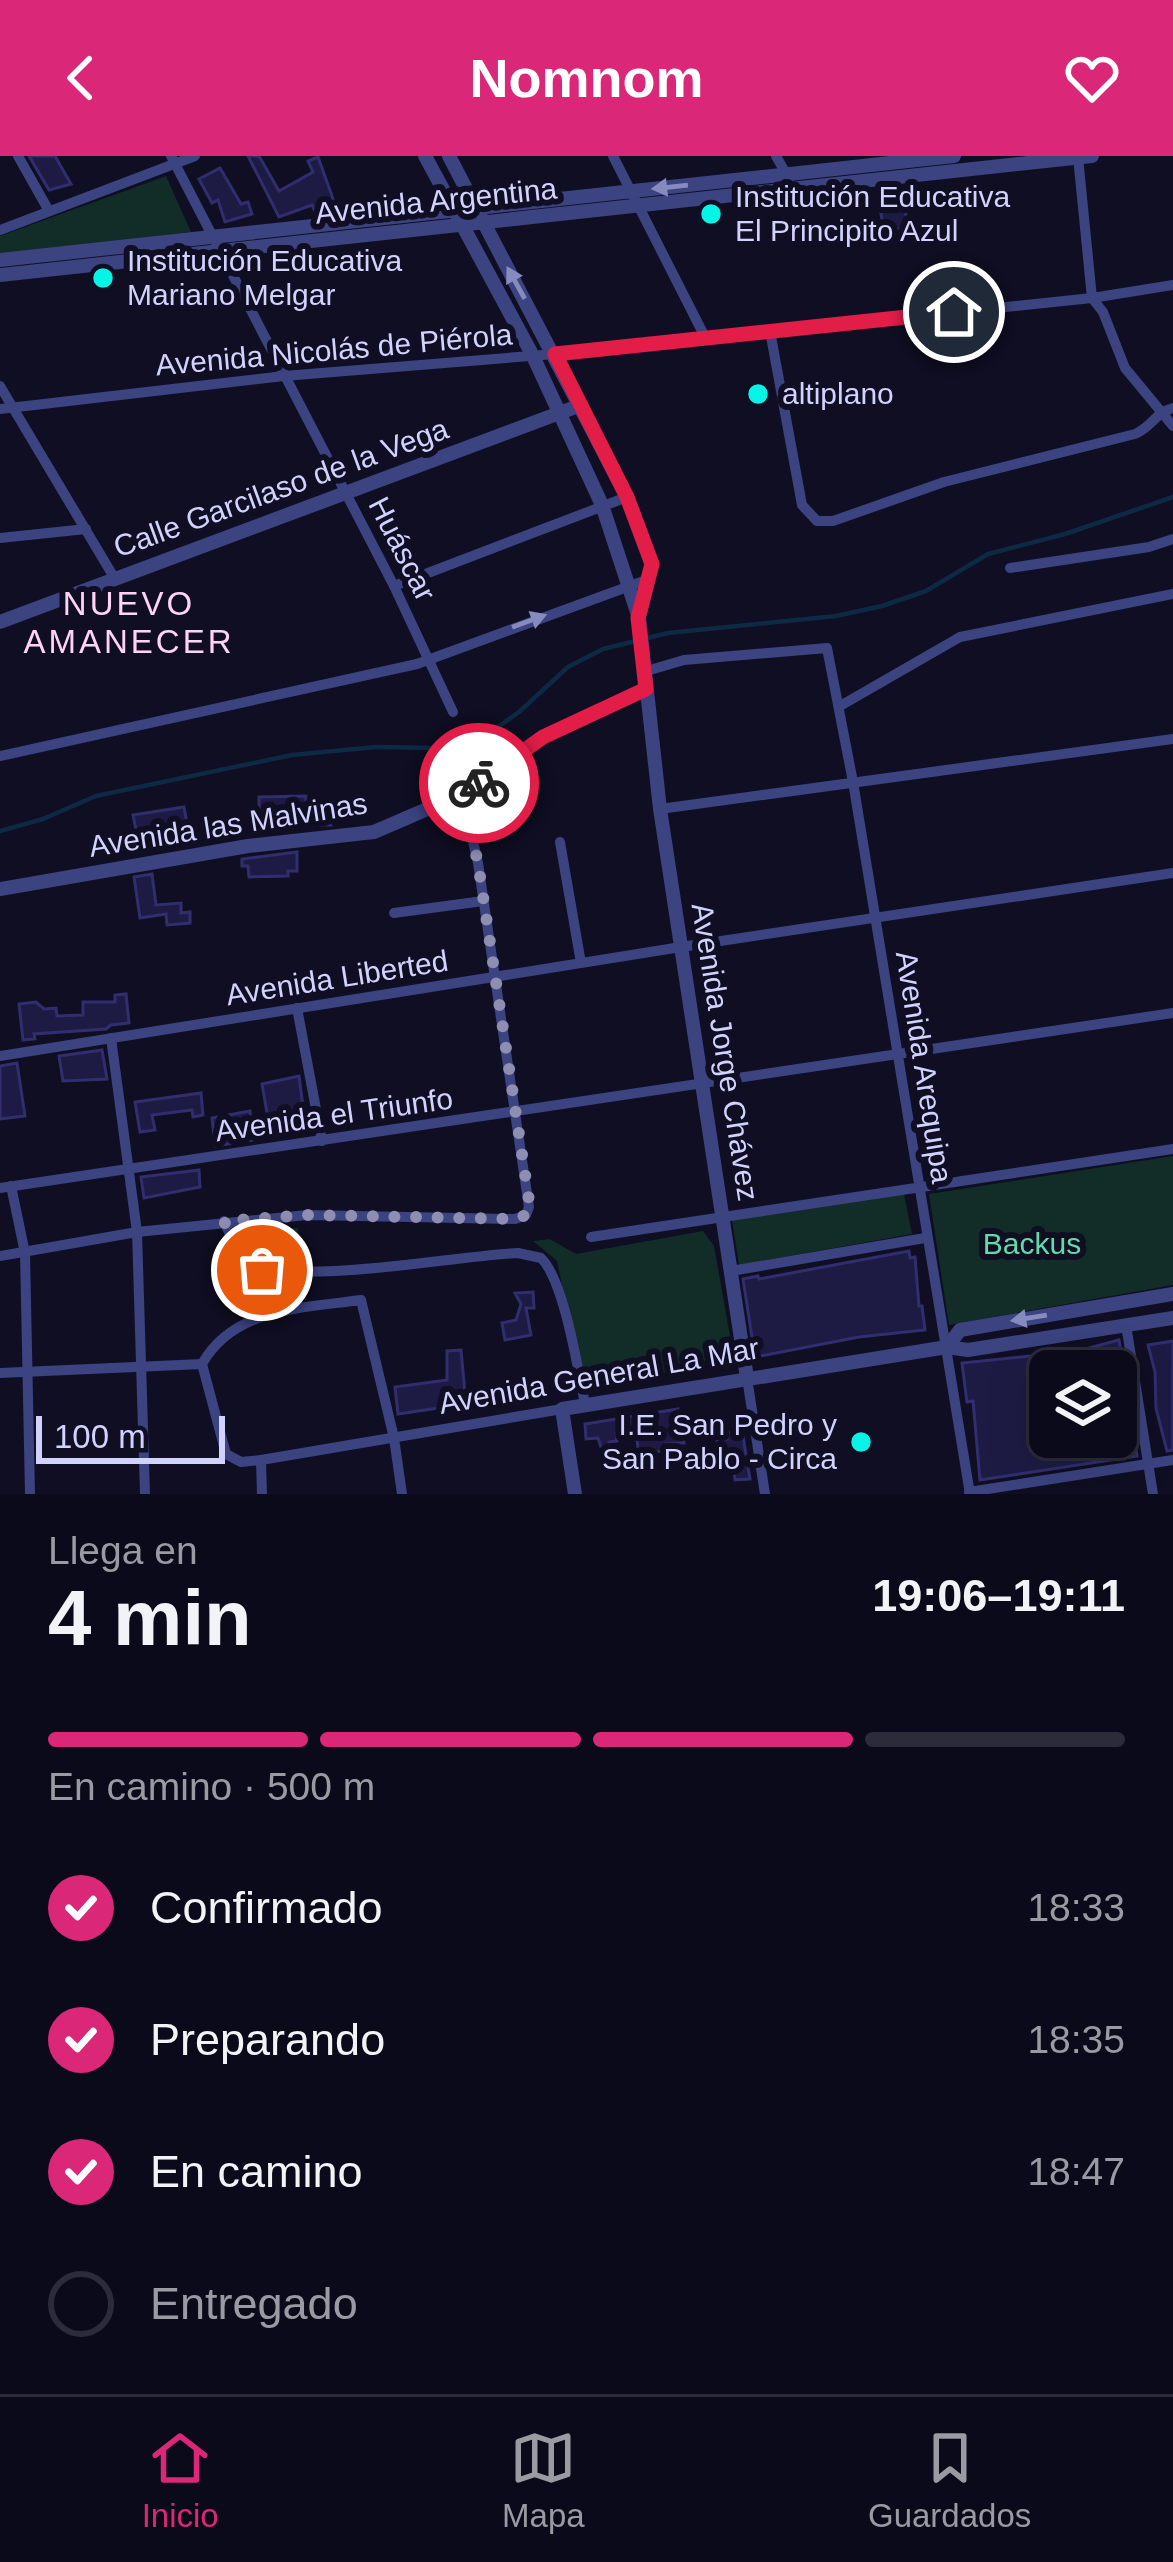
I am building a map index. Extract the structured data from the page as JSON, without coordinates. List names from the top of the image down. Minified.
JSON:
{"streets":{"street":["Avenida Argentina","Avenida Nicolás de Piérola","Calle Garcilaso de la Vega","Huáscar","Avenida las Malvinas","Avenida Liberted","Avenida Jorge Chávez","Avenida Arequipa","Avenida el Triunfo","Avenida General La Mar"]},"crossings":[["Avenida Argentina","Huáscar"],["Avenida Nicolás de Piérola","Huáscar"],["Calle Garcilaso de la Vega","Huáscar"],["Avenida las Malvinas","Avenida Jorge Chávez"],["Avenida Liberted","Avenida Jorge Chávez"],["Avenida Liberted","Avenida Arequipa"],["Avenida Jorge Chávez","Avenida Arequipa"],["Avenida Jorge Chávez","Avenida el Triunfo"],["Avenida Jorge Chávez","Avenida General La Mar"],["Avenida Arequipa","Avenida el Triunfo"],["Avenida Arequipa","Avenida General La Mar"]],"districts":["NUEVO AMANECER"],"parks":["Backus"],"places":["Institución Educativa El Principito Azul","Institución Educativa Mariano Melgar","altiplano","I.E. San Pedro y San Pablo - Circa"],"scale_bar":"100 m","page":{"header":"Nomnom","scale":"100 m","heading":["4 min","Llega en","19:06–19:11"],"bar":"En camino · 500 m","list":[["Confirmado","18:33"],["Preparando","18:35"],["En camino","18:47"],"Entregado"],"tabs":["Inicio","Mapa","Guardados"]}}
